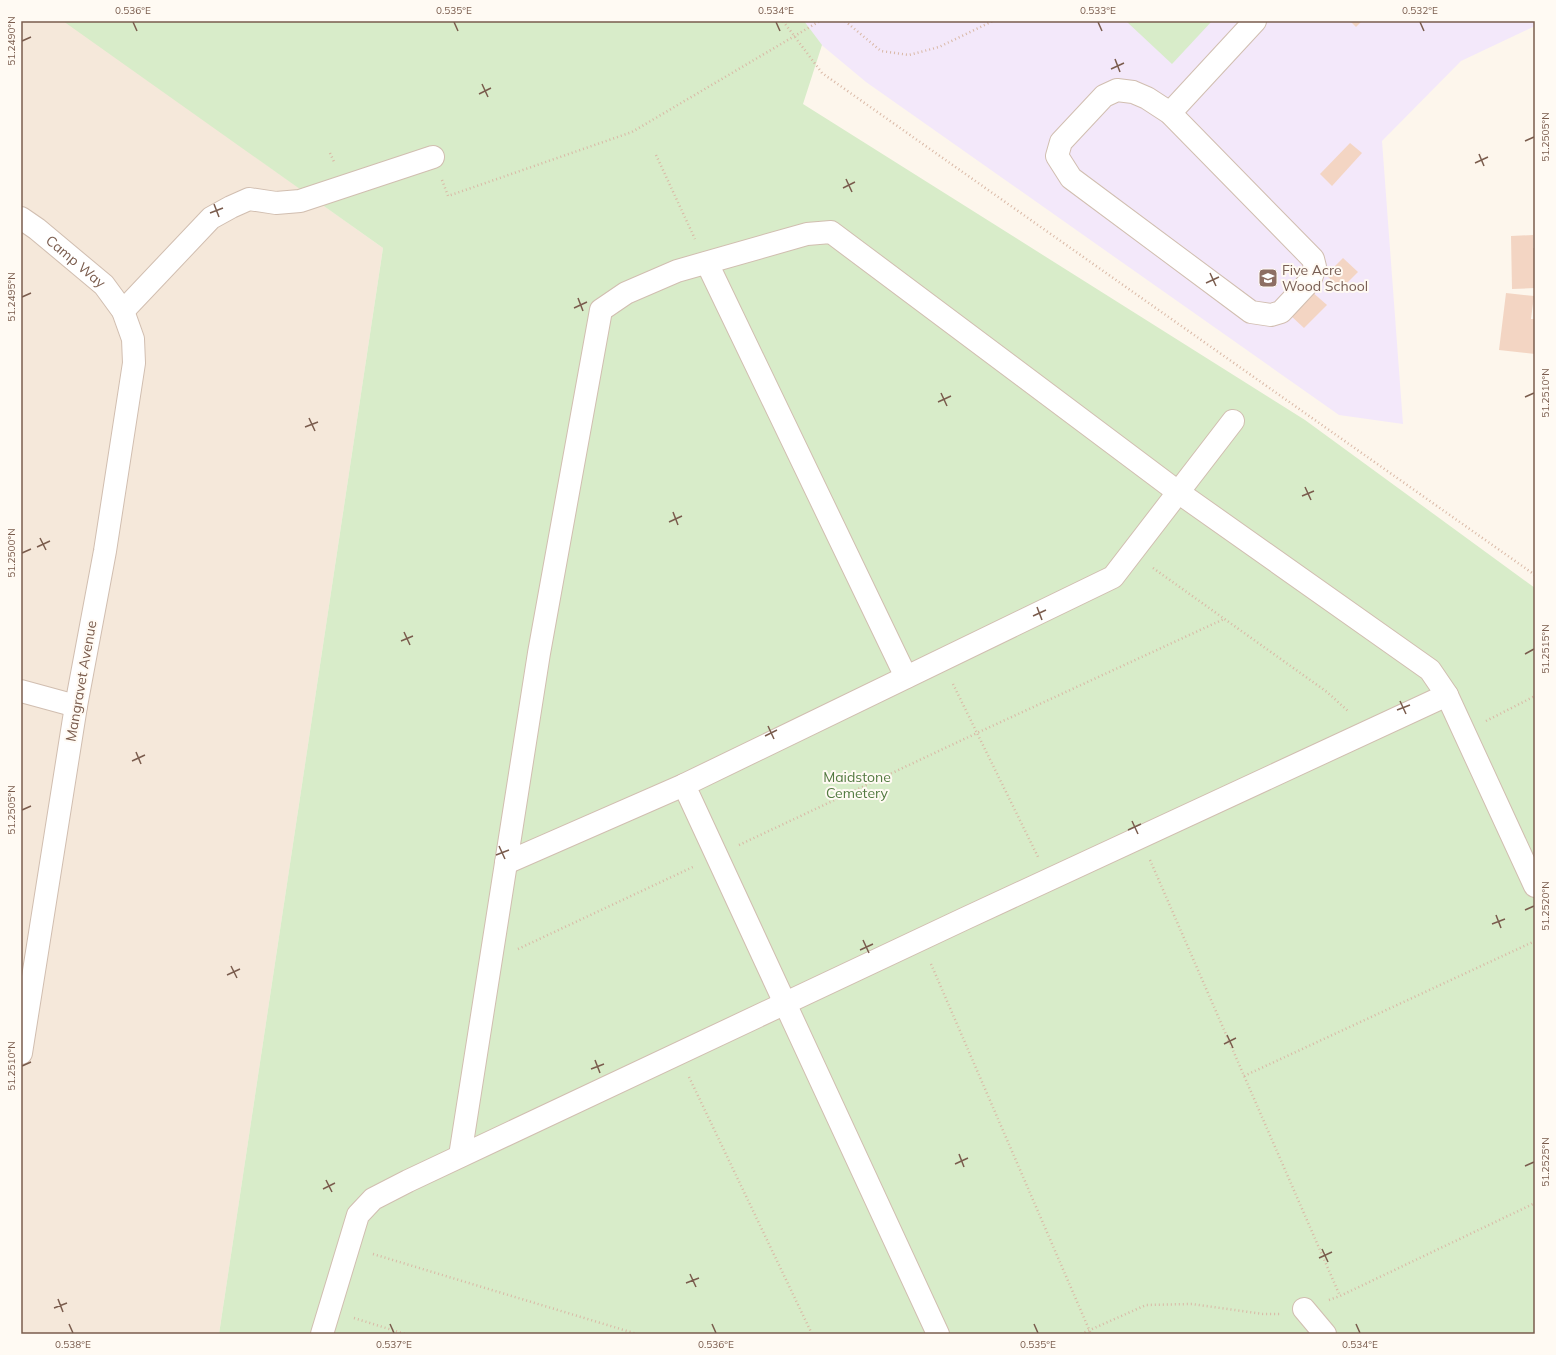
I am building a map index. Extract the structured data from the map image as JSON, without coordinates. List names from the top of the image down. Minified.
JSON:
{"streets":{"street":["Camp Way","Mangravet Avenue"]},"crossings":[["Camp Way","Mangravet Avenue"]],"parks":["Maidstone Cemetery"],"places":{"school or university":["Five Acre Wood School"]},"coordinates":["0.536°E","0.535°E","0.534°E","0.533°E","0.532°E","51.2490°N","51.2505°N","51.2495°N","51.2510°N","51.2500°N","51.2515°N","51.2520°N","51.2525°N","0.538°E","0.537°E"]}
